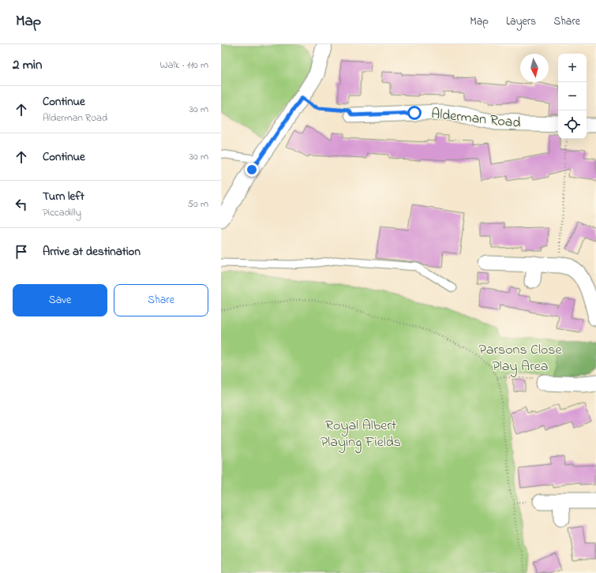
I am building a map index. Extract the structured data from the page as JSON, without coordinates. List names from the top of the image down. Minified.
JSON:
{"streets":{"street":["Alderman Road"]},"parks":["Parsons Close Play Area","Royal Albert Playing Fields"],"north":"bottom","page":{"header":"Map","nav":["Map","Layers","Share"],"heading":["2 min","Walk · 110 m"],"map_buttons":["+","−"],"list":[["Continue","Alderman Road","30 m"],["Continue","30 m"],["Turn left","Piccadilly","50 m"],"Arrive at destination"],"buttons":["Save","Share"]}}
